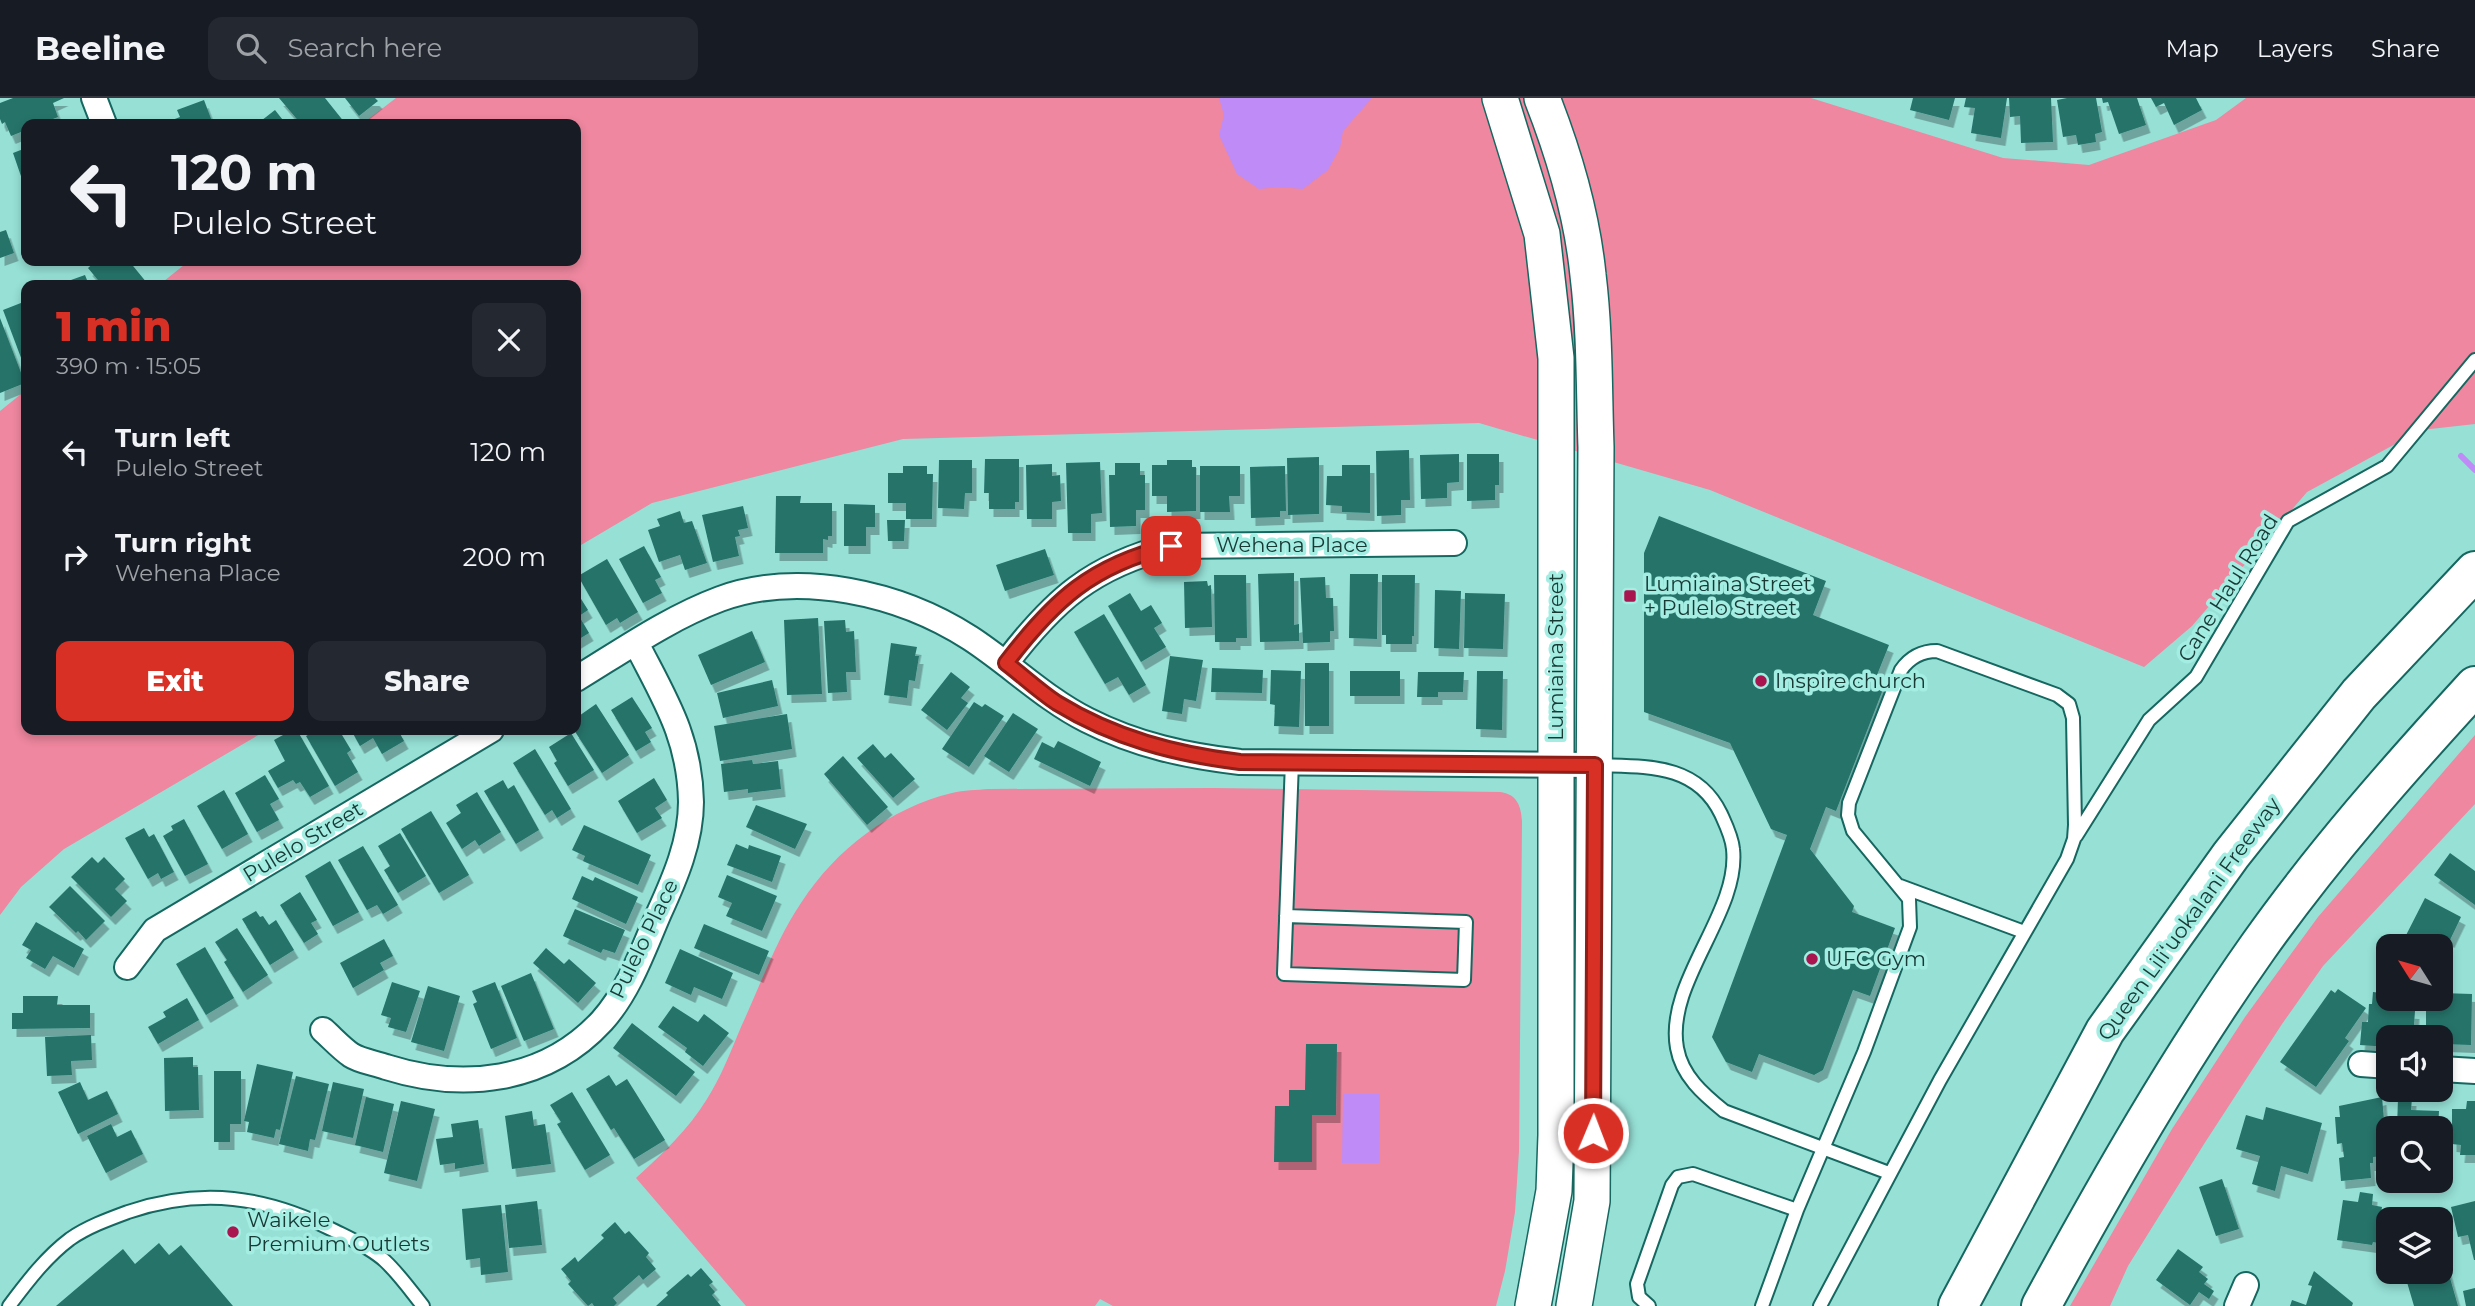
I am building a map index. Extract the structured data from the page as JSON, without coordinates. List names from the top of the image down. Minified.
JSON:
{"streets":{"highway":["Queen Liliʻuokalani Freeway"],"main road":["Lumiaina Street"],"street":["Wehena Place","Pulelo Street","Pulelo Place"],"lane":["Cane Haul Road"]},"places":{"transit":["Lumiaina Street + Pulelo Street"],"other":["Inspire church","UFC Gym","Waikele Premium Outlets"]},"north":"top left","page":{"header":"Beeline","search":"Search here","nav":["Map","Layers","Share"],"turn":["120 m","Pulelo Street"],"heading":["1 min","390 m · 15:05"],"list":[{"name":"Turn left","note":"Pulelo Street","value":"120 m"},{"name":"Turn right","note":"Wehena Place","value":"200 m"}],"buttons":["Exit","Share"]}}
